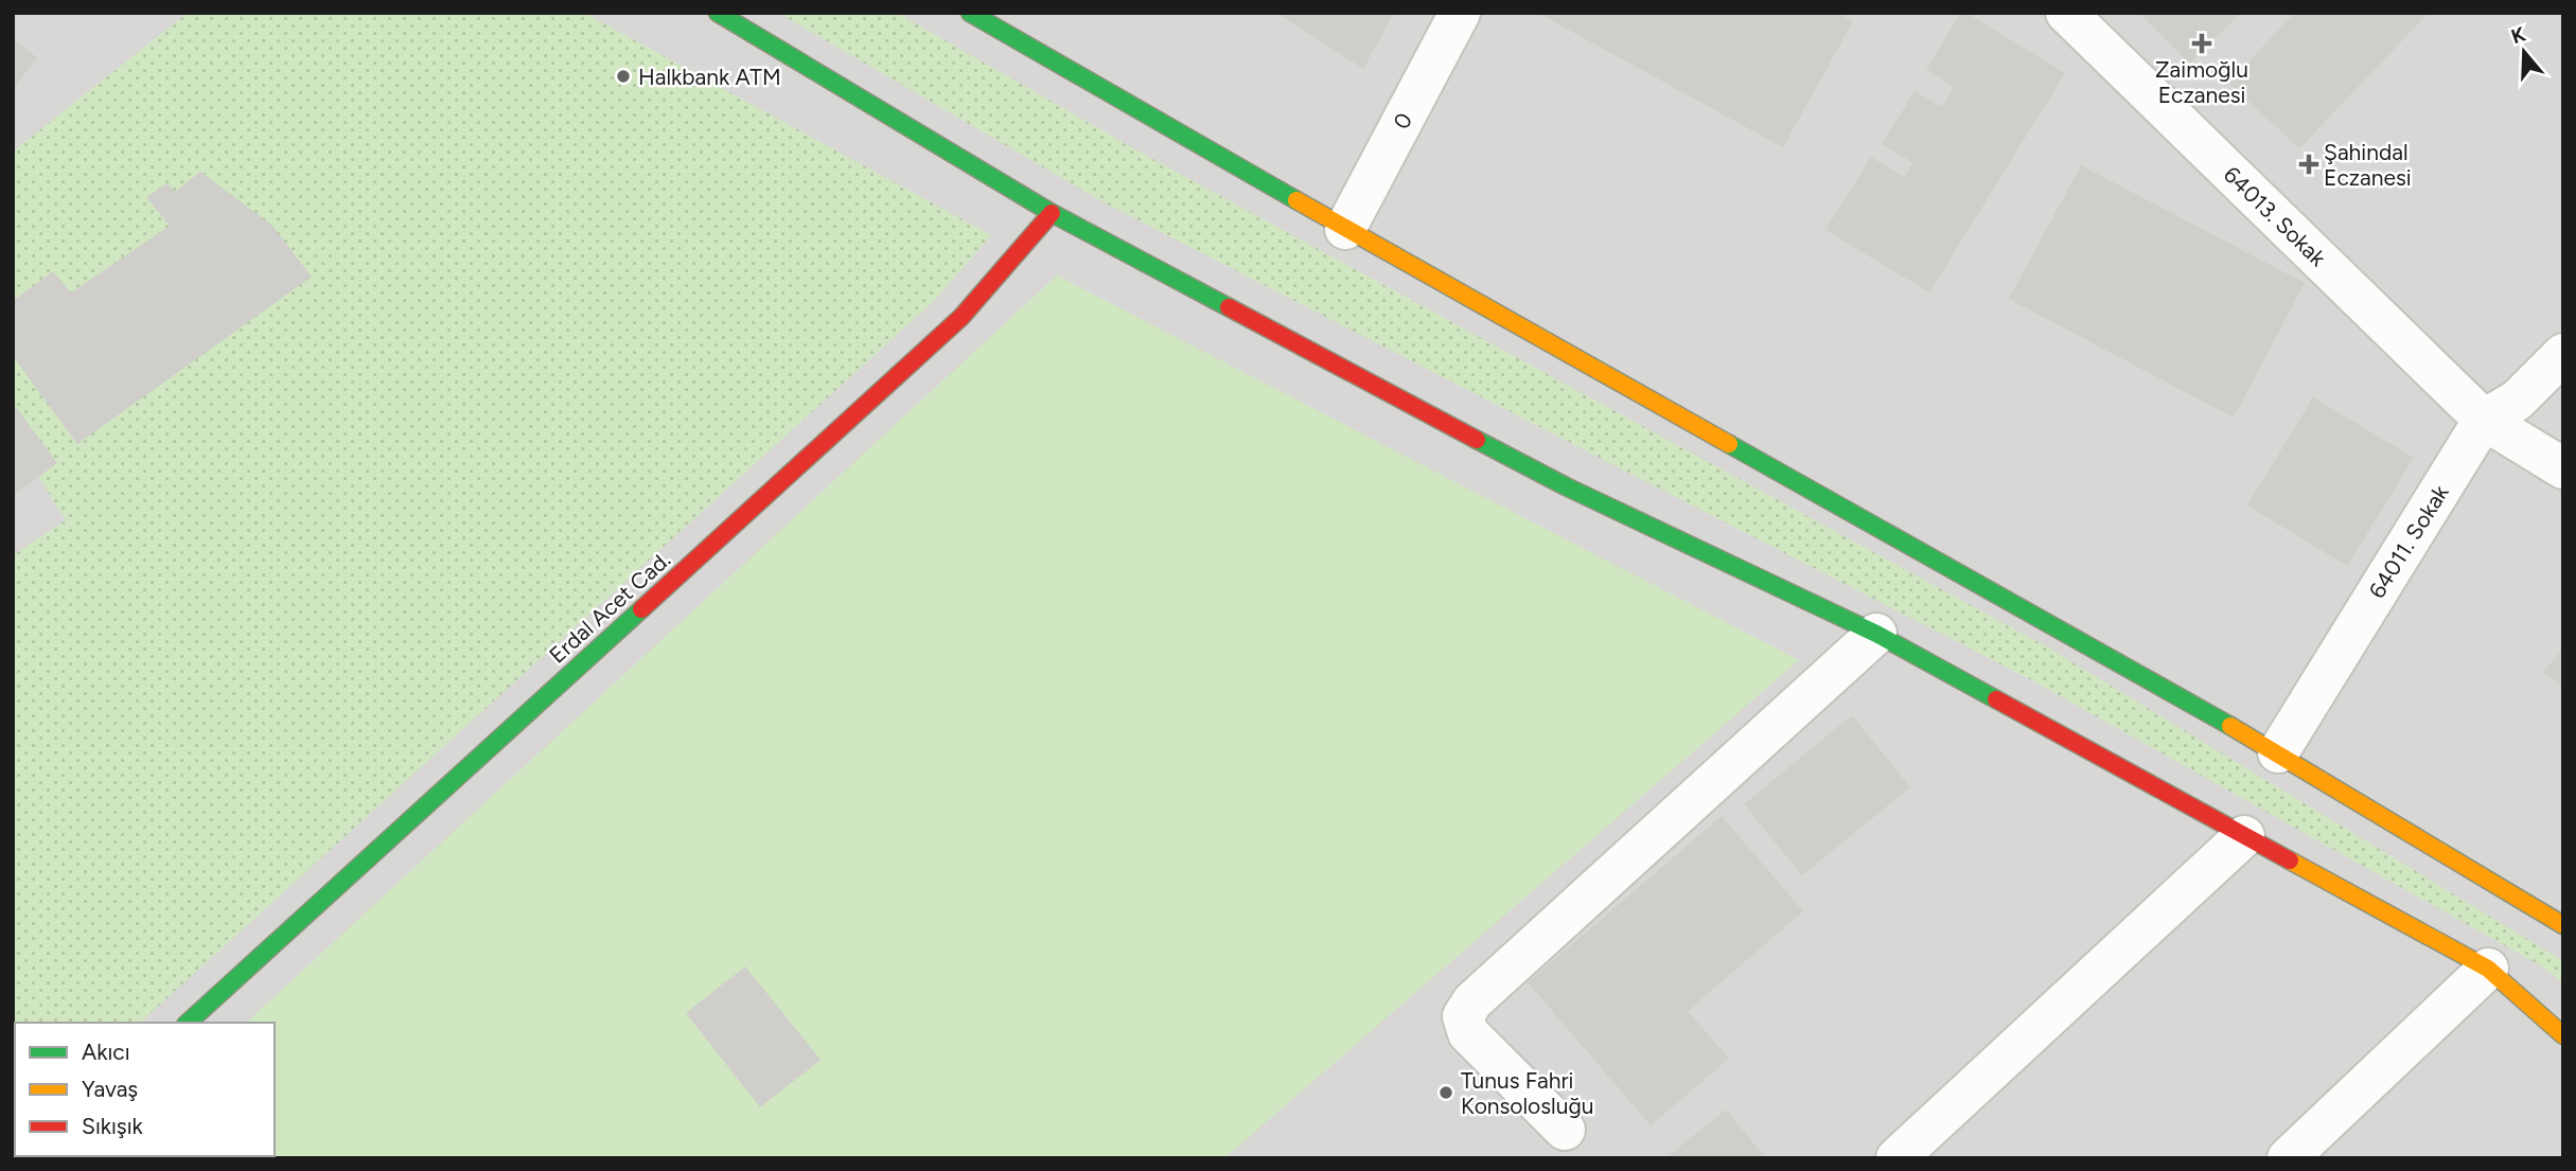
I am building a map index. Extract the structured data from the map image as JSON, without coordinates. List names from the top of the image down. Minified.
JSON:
{"streets":{"main road":["Erdal Acet Cad."],"street":["0","64013. Sokak","64011. Sokak"]},"crossings":[["64013. Sokak","64011. Sokak"]],"places":{"health":["Zaimoğlu Eczanesi","Şahindal Eczanesi"],"other":["Halkbank ATM","Tunus Fahri Konsolosluğu"]},"legend":["Akıcı","Yavaş","Sıkışık"],"north":"top"}
